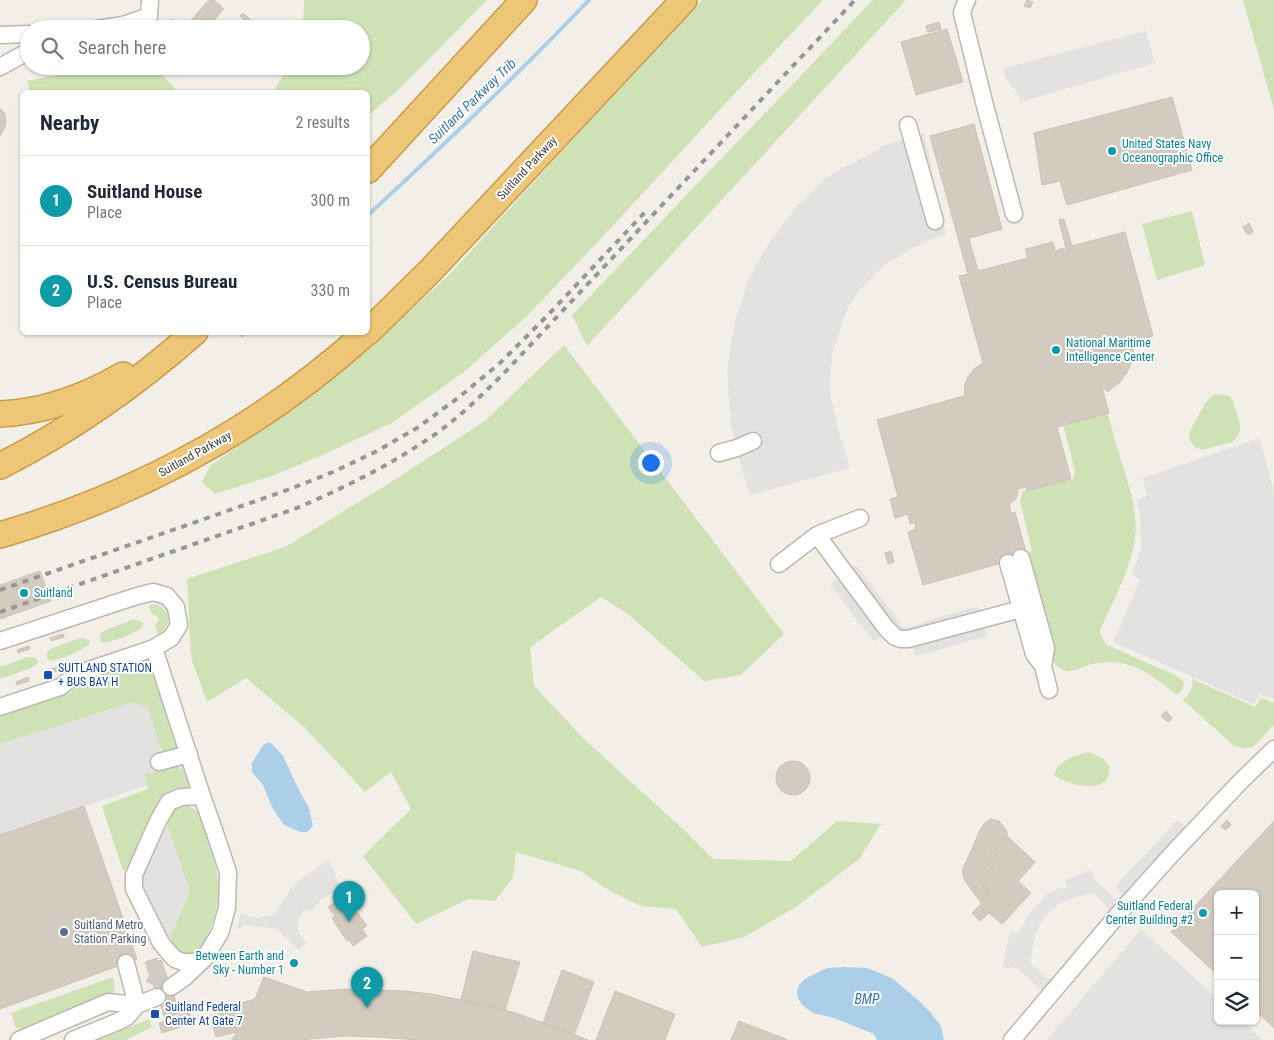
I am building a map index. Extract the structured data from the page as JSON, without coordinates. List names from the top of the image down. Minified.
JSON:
{"streets":{"highway":["Suitland Parkway"]},"water":["Suitland Parkway Trib","BMP"],"places":{"other":["United States Navy Oceanographic Office","National Maritime Intelligence Center","Suitland","Suitland Federal Center Building #2","Suitland Metro Station Parking","Between Earth and Sky - Number 1"],"transit":["SUITLAND STATION + BUS BAY H","Suitland Federal Center At Gate 7"]},"page":{"search":"Search here","heading":["Nearby","2 results"],"list":[{"mark":"1","name":"Suitland House","note":"Place","value":"300 m"},{"mark":"2","name":"U.S. Census Bureau","note":"Place","value":"330 m"}],"pins":["1","2"],"map_buttons":["+","−"]}}
